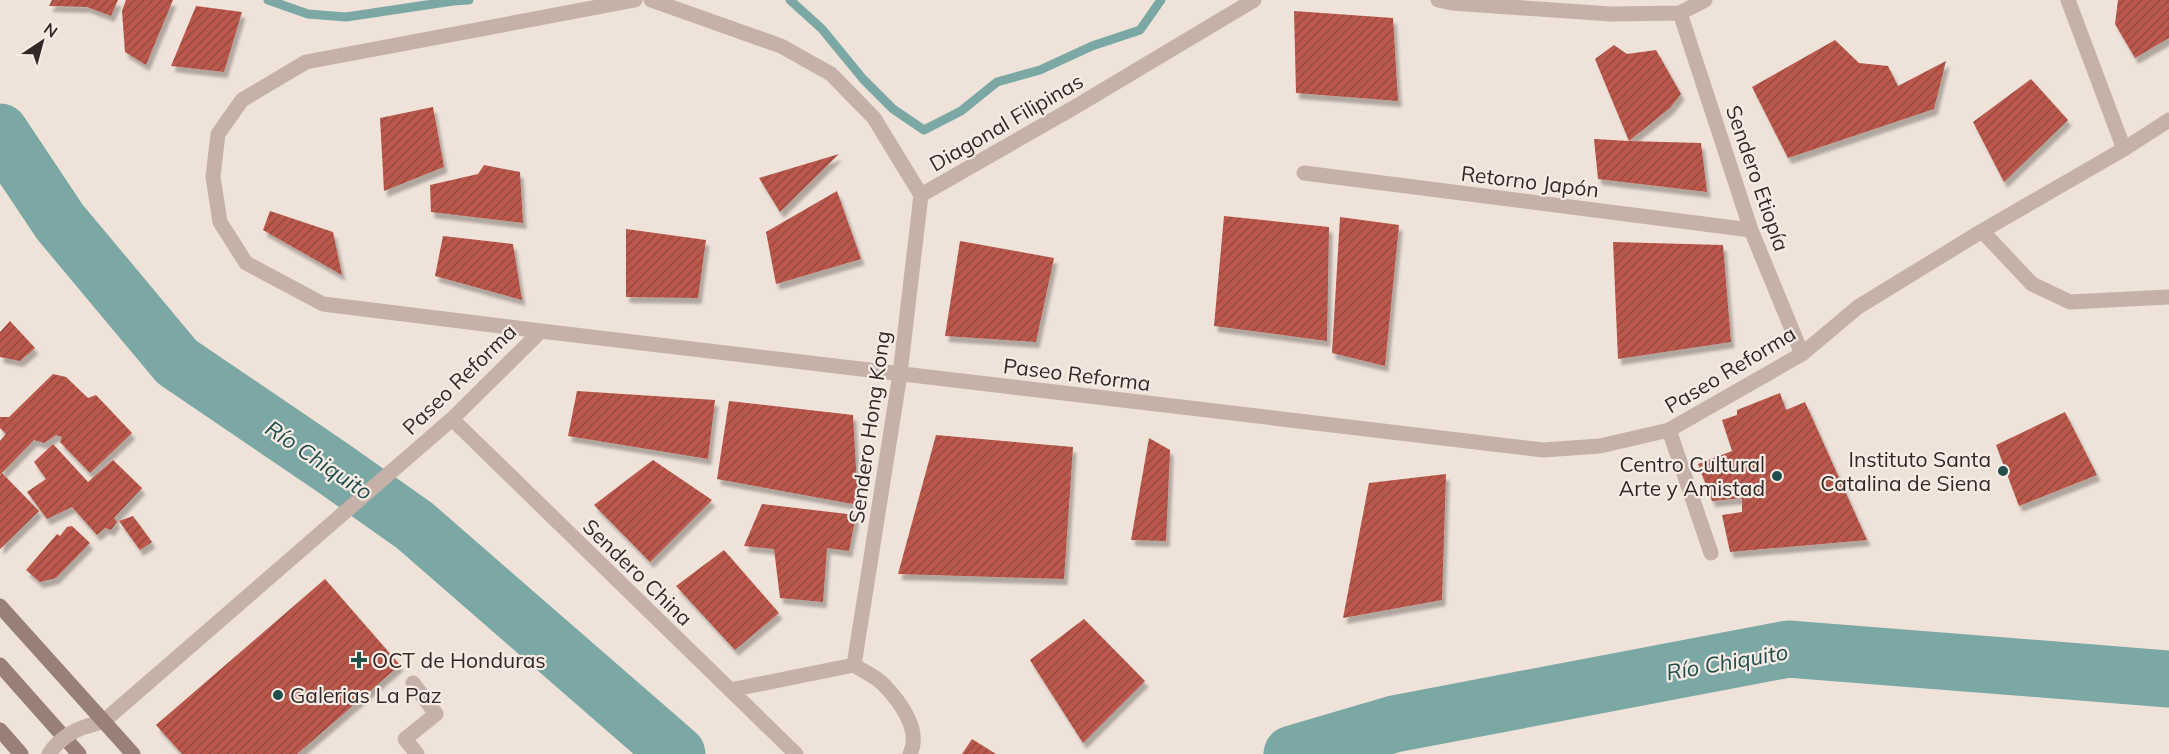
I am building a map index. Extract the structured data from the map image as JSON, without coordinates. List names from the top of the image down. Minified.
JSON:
{"streets":{"street":["Diagonal Filipinas","Sendero Etiopía","Retorno Japón","Paseo Reforma","Sendero Hong Kong","Sendero China"]},"crossings":[["Diagonal Filipinas","Sendero Hong Kong"],["Sendero Etiopía","Retorno Japón"],["Sendero Etiopía","Paseo Reforma"],["Paseo Reforma","Sendero Hong Kong"],["Paseo Reforma","Sendero China"]],"water":["Río Chiquito"],"places":{"other":["Instituto Santa Catalina de Siena","Centro Cultural Arte y Amistad","Galerias La Paz"],"health":["OCT de Honduras"]},"north":"top right"}
